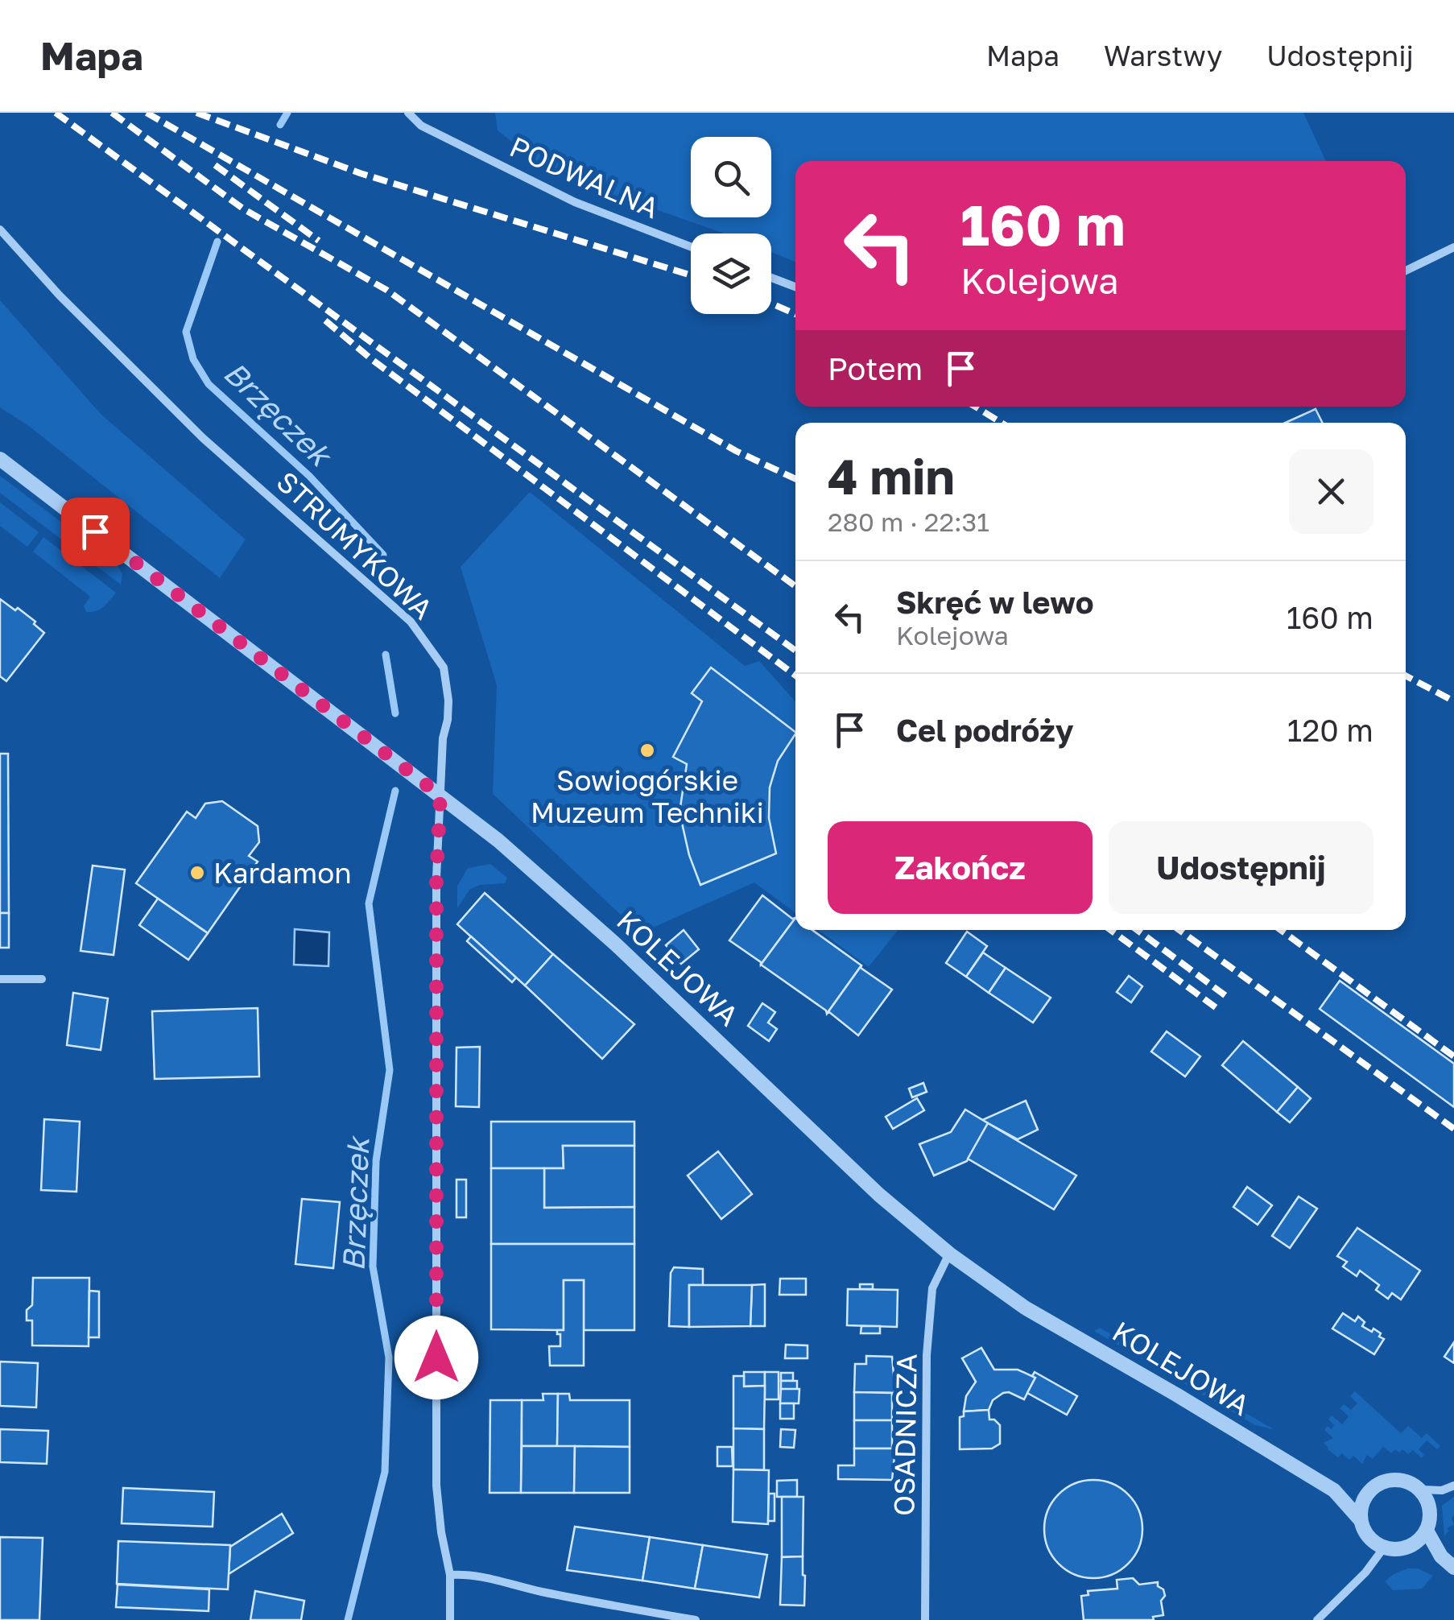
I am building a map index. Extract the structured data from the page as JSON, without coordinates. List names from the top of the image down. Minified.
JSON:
{"streets":{"street":["PODWALNA","STRUMYKOWA","KOLEJOWA","OSADNICZA"]},"crossings":[["STRUMYKOWA","KOLEJOWA"],["KOLEJOWA","OSADNICZA"]],"water":["Brzęczek"],"places":["Sowiogórskie Muzeum Techniki","Kardamon"],"page":{"header":"Mapa","nav":["Mapa","Warstwy","Udostępnij"],"turn":["160 m","Kolejowa"],"then":"Potem","heading":["4 min","280 m · 22:31"],"list":[{"name":"Skręć w lewo","note":"Kolejowa","value":"160 m"},{"name":"Cel podróży","value":"120 m"}],"buttons":["Zakończ","Udostępnij"]}}
